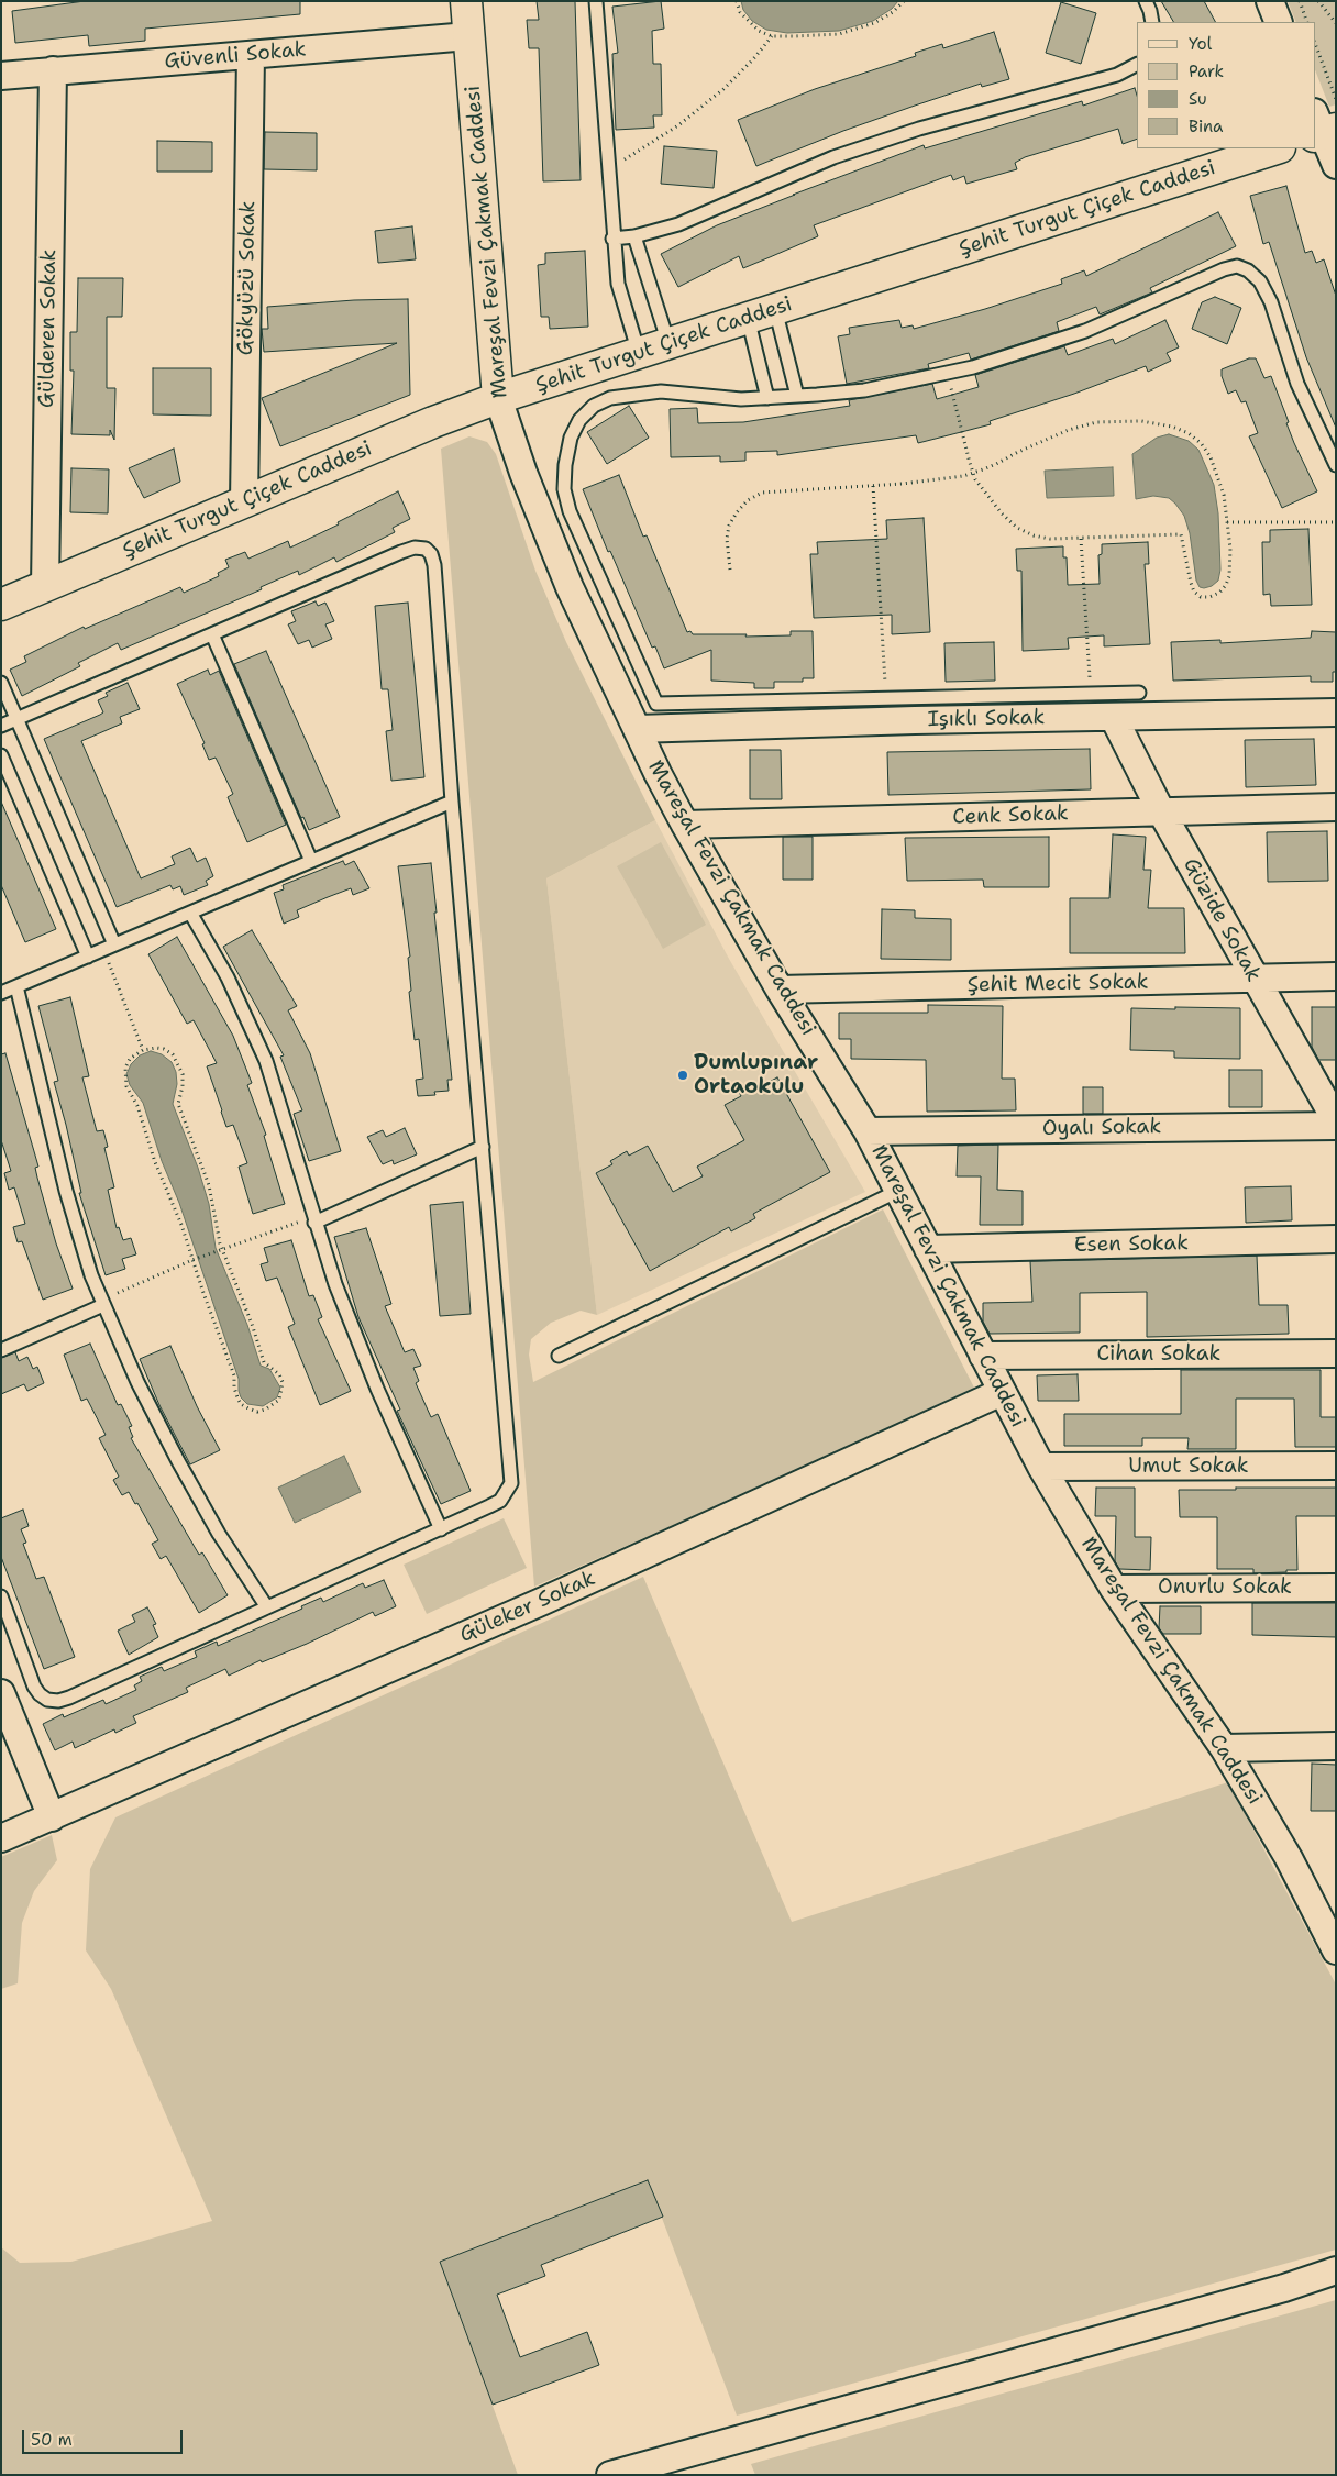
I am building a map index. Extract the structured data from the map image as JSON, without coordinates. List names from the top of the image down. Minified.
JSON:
{"streets":{"street":["Güvenli Sokak","Şehit Turgut Çiçek Caddesi","Mareşal Fevzi Çakmak Caddesi","Gökyüzü Sokak","Gülderen Sokak","Işıklı Sokak","Cenk Sokak","Güzide Sokak","Şehit Mecit Sokak","Oyalı Sokak","Esen Sokak","Cihan Sokak","Umut Sokak","Onurlu Sokak","Güleker Sokak"]},"crossings":[["Güvenli Sokak","Mareşal Fevzi Çakmak Caddesi"],["Güvenli Sokak","Gökyüzü Sokak"],["Güvenli Sokak","Gülderen Sokak"],["Şehit Turgut Çiçek Caddesi","Mareşal Fevzi Çakmak Caddesi"],["Şehit Turgut Çiçek Caddesi","Gökyüzü Sokak"],["Şehit Turgut Çiçek Caddesi","Gülderen Sokak"],["Mareşal Fevzi Çakmak Caddesi","Işıklı Sokak"],["Mareşal Fevzi Çakmak Caddesi","Cenk Sokak"],["Mareşal Fevzi Çakmak Caddesi","Şehit Mecit Sokak"],["Mareşal Fevzi Çakmak Caddesi","Oyalı Sokak"],["Mareşal Fevzi Çakmak Caddesi","Esen Sokak"],["Mareşal Fevzi Çakmak Caddesi","Cihan Sokak"],["Mareşal Fevzi Çakmak Caddesi","Umut Sokak"],["Mareşal Fevzi Çakmak Caddesi","Onurlu Sokak"],["Mareşal Fevzi Çakmak Caddesi","Güleker Sokak"],["Işıklı Sokak","Güzide Sokak"],["Cenk Sokak","Güzide Sokak"],["Güzide Sokak","Şehit Mecit Sokak"]],"places":["Dumlupınar Ortaokulu"],"legend":["Yol","Park","Su","Bina"],"scale_bar":"50 m"}
